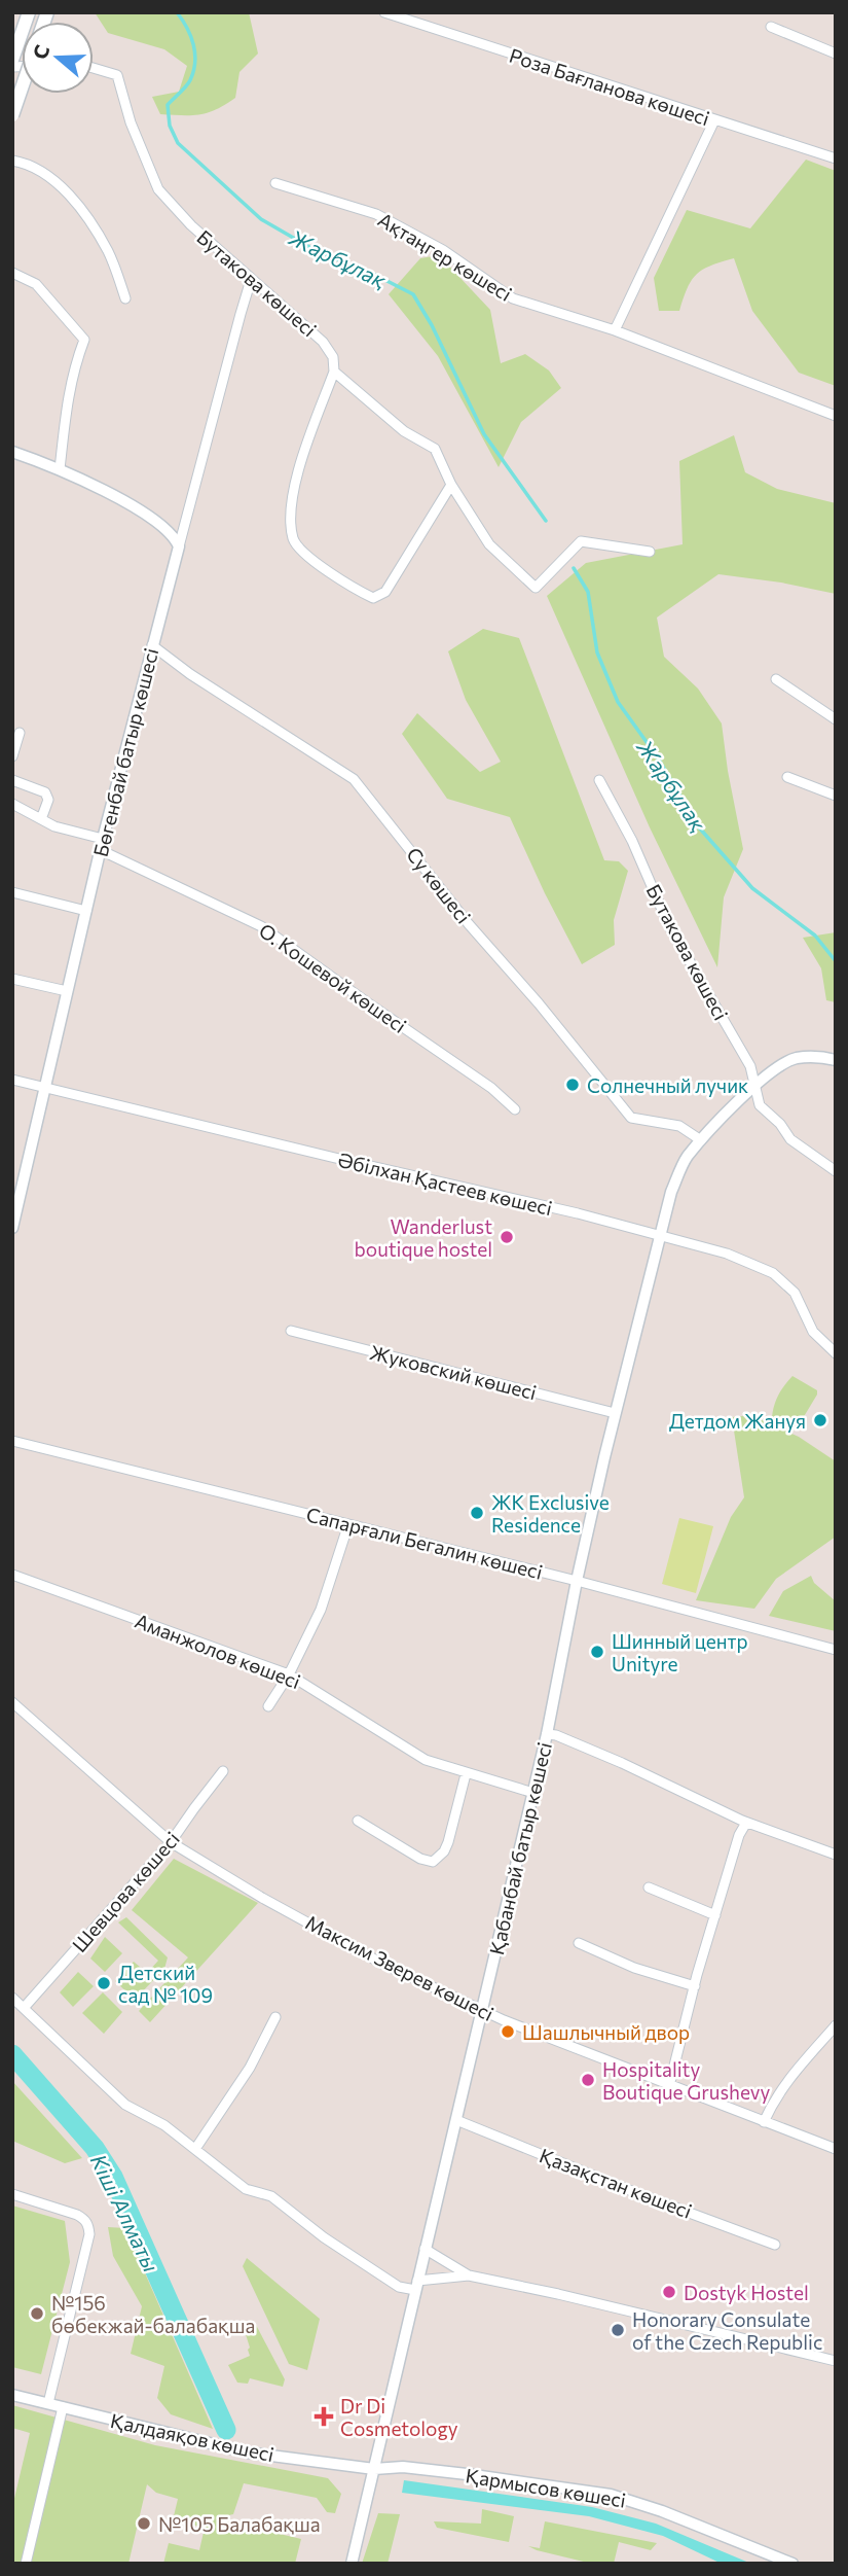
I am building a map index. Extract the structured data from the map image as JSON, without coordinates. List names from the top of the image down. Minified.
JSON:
{"streets":{"street":["Роза Бағланова көшесі","Ақтаңгер көшесі","Бутакова көшесі","Бөгенбай батыр көшесі","Су көшесі","О. Кошевой көшесі","Әбілхан Қастеев көшесі","Жуковский көшесі","Сапарғали Бегалин көшесі","Аманжолов көшесі","Қабанбай батыр көшесі","Шевцова көшесі","Максим Зверев көшесі","Қазақстан көшесі","Қалдаяқов көшесі","Қармысов көшесі"]},"crossings":[["Бутакова көшесі","Бөгенбай батыр көшесі"],["Бутакова көшесі","Қабанбай батыр көшесі"],["Бөгенбай батыр көшесі","Су көшесі"],["Бөгенбай батыр көшесі","О. Кошевой көшесі"],["Бөгенбай батыр көшесі","Әбілхан Қастеев көшесі"],["Су көшесі","Қабанбай батыр көшесі"],["Әбілхан Қастеев көшесі","Қабанбай батыр көшесі"],["Жуковский көшесі","Қабанбай батыр көшесі"],["Сапарғали Бегалин көшесі","Қабанбай батыр көшесі"],["Аманжолов көшесі","Қабанбай батыр көшесі"],["Қабанбай батыр көшесі","Максим Зверев көшесі"],["Қабанбай батыр көшесі","Қазақстан көшесі"],["Қабанбай батыр көшесі","Қалдаяқов көшесі"],["Қабанбай батыр көшесі","Қармысов көшесі"],["Шевцова көшесі","Максим Зверев көшесі"],["Қалдаяқов көшесі","Қармысов көшесі"]],"water":["Жарбұлақ","Кіші Алматы"],"places":{"other":["Солнечный лучик","Wanderlust boutique hostel","Детдом Жануя","ЖК Exclusive Residence","Шинный центр Unityre","Детский сад № 109","Шашлычный двор","Hospitality Boutique Grushevy","Dostyk Hostel","№156 бөбекжай-балабақша","Honorary Consulate of the Czech Republic","№105 Балабақша"],"health":["Dr Di Cosmetology"]},"north":"left"}
